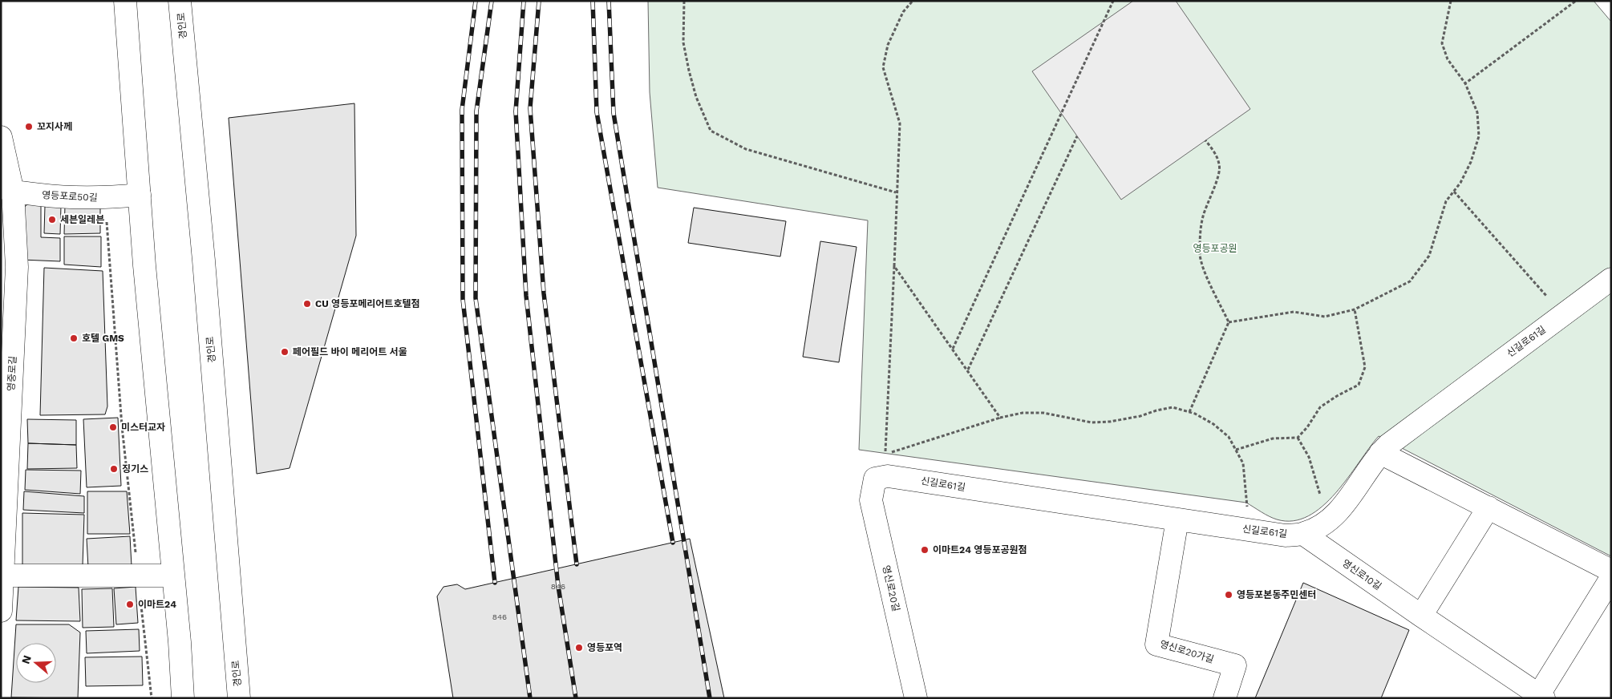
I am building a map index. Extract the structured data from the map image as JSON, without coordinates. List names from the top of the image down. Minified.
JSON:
{"streets":{"street":["경인로","영등포로50길","신길로61길","영중로길","영신로10길","영신로20길","영신로20가길"]},"crossings":[["영등포로50길","영중로길"],["신길로61길","영신로10길"],["신길로61길","영신로20길"],["신길로61길","영신로20가길"]],"parks":["영등포공원"],"places":["꼬지사께","세븐일레븐","CU 영등포메리어트호텔점","호텔 GMS","페어필드 바이 메리어트 서울","미스터교자","징기스","이마트24 영등포공원점","영등포본동주민센터","이마트24","영등포역"],"house_numbers":["846","846"],"north":"left"}
